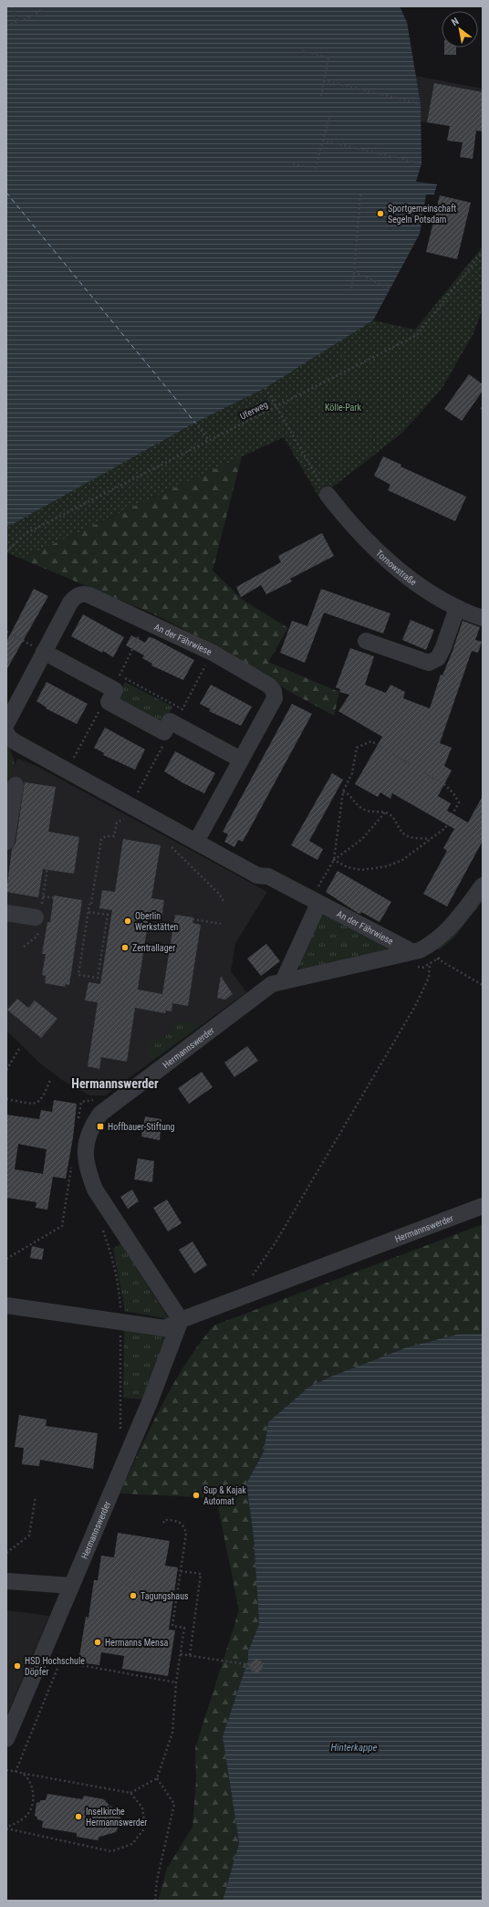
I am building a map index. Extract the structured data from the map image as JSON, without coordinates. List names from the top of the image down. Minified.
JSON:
{"streets":{"street":["Tornowstraße","An der Fährwiese","Hermannswerder"],"path":["Uferweg"]},"crossings":[["An der Fährwiese","Hermannswerder"]],"districts":["Hermannswerder"],"water":["Hinterkappe"],"parks":["Kölle-Park"],"places":{"other":["Sportgemeinschaft Segeln Potsdam","Oberlin Werkstätten","Zentrallager","Sup & Kajak Automat","Tagungshaus","Hermanns Mensa","HSD Hochschule Döpfer","Inselkirche Hermannswerder"],"transit":["Hoffbauer-Stiftung"]},"north":"top left"}
